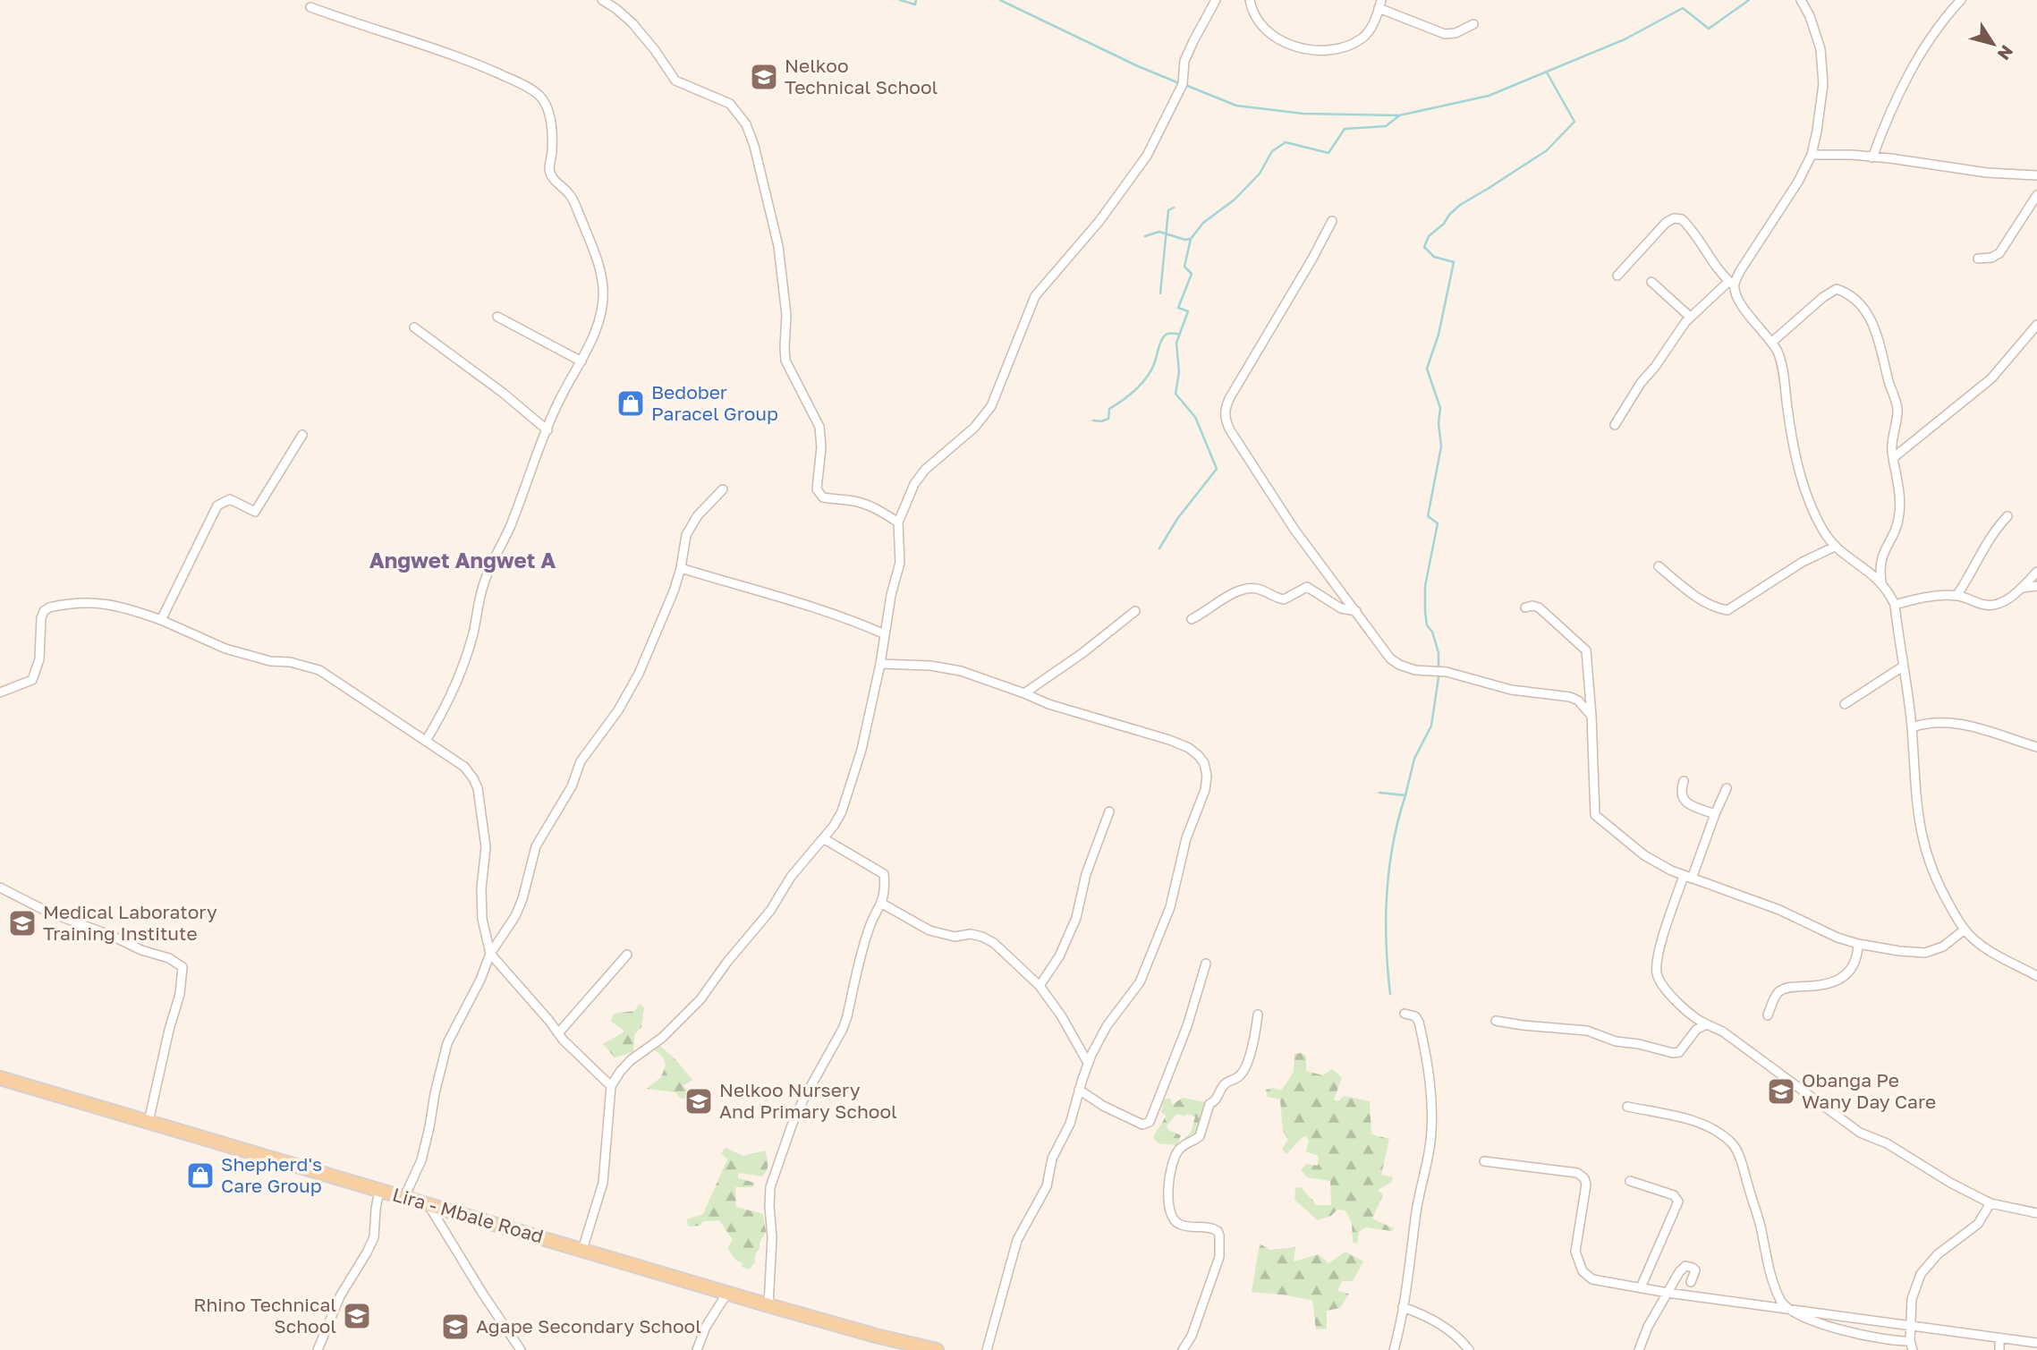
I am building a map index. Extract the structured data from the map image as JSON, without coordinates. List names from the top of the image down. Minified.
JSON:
{"streets":{"main road":["Lira - Mbale Road"]},"districts":["Angwet Angwet A"],"places":{"school or university":["Nelkoo Technical School","Medical Laboratory Training Institute","Obanga Pe Wany Day Care","Nelkoo Nursery And Primary School","Rhino Technical School","Agape Secondary School"],"shop":["Bedober Paracel Group","Shepherd's Care Group"]},"north":"bottom right"}
